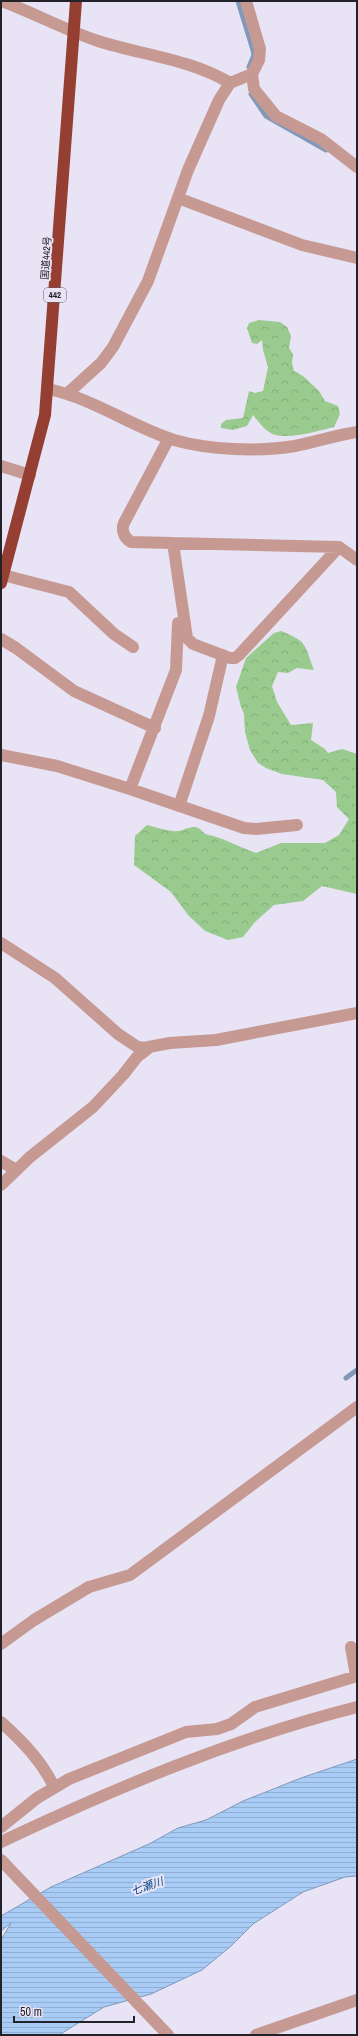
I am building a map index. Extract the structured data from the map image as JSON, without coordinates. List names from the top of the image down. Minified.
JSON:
{"streets":{"highway":["国道442号","442"]},"water":["七瀬川"],"scale_bar":"50 m"}
